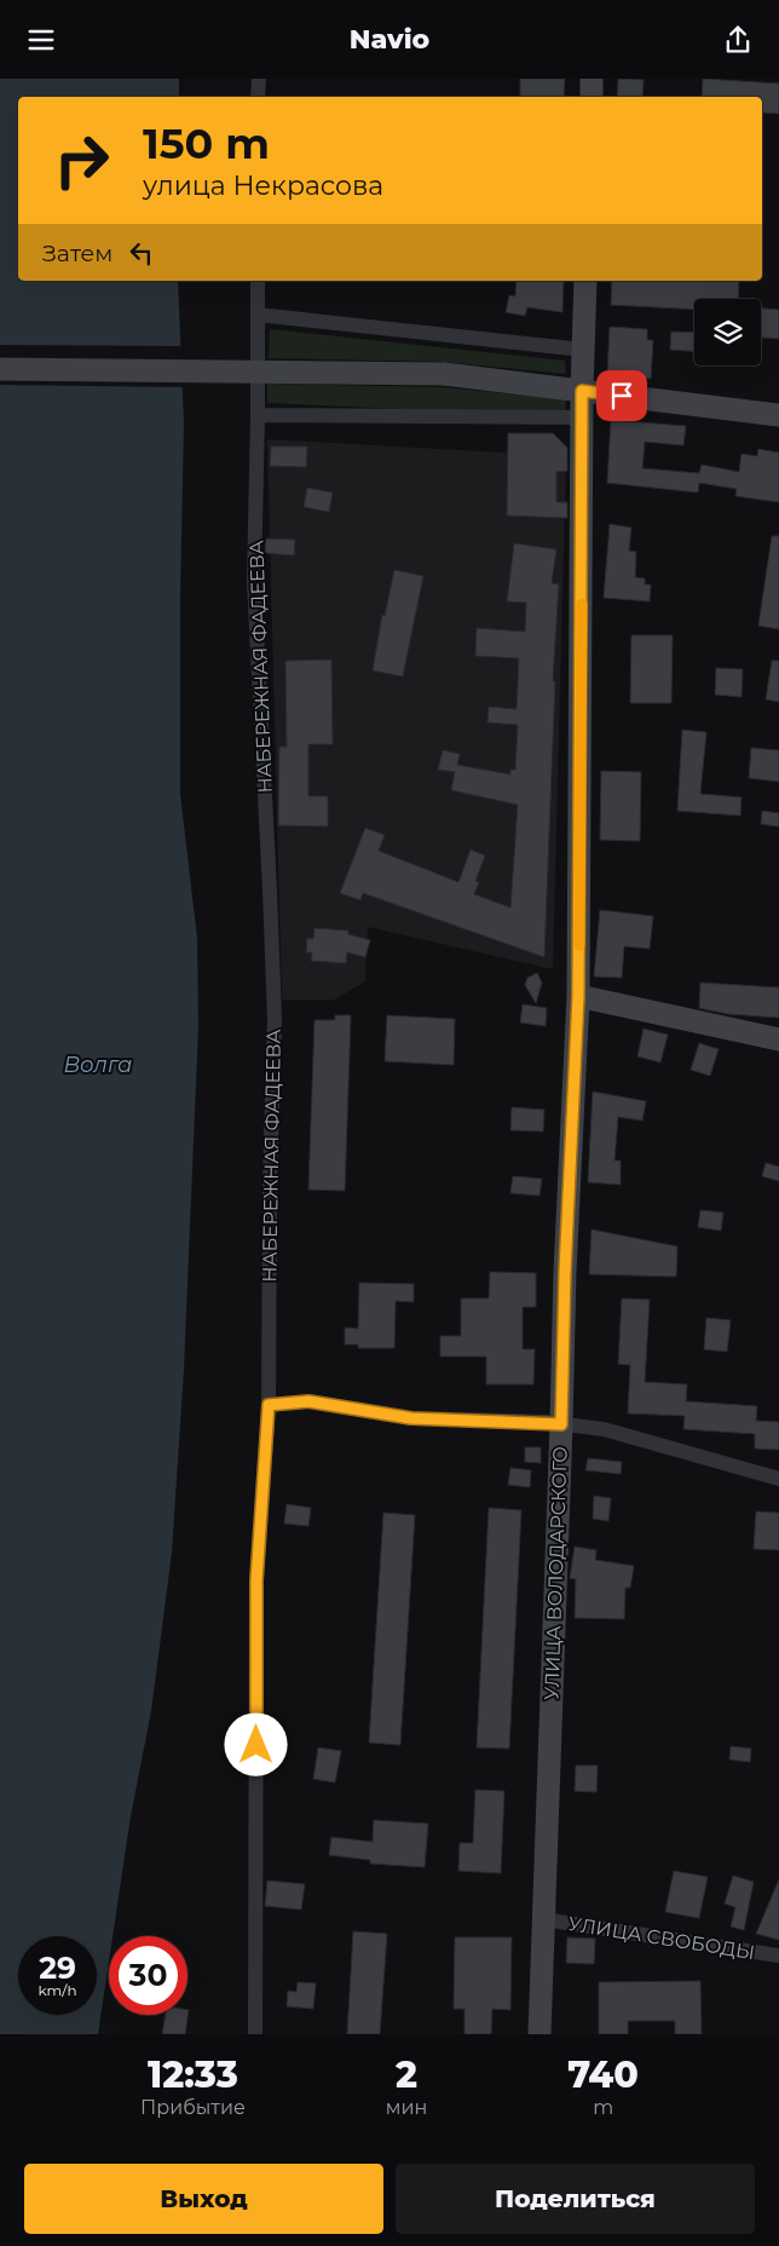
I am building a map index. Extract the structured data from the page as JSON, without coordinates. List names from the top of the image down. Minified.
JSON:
{"streets":{"street":["НАБЕРЕЖНАЯ ФАДЕЕВА","УЛИЦА ВОЛОДАРСКОГО","УЛИЦА СВОБОДЫ"]},"crossings":[["УЛИЦА ВОЛОДАРСКОГО","УЛИЦА СВОБОДЫ"]],"water":["Волга"],"page":{"header":"Navio","turn":["150 m","улица Некрасова"],"then":"Затем","speed":"29 km/h","limit":"30","eta":["12:33","Прибытие","2","мин","740","m"],"buttons":["Выход","Поделиться"]}}
